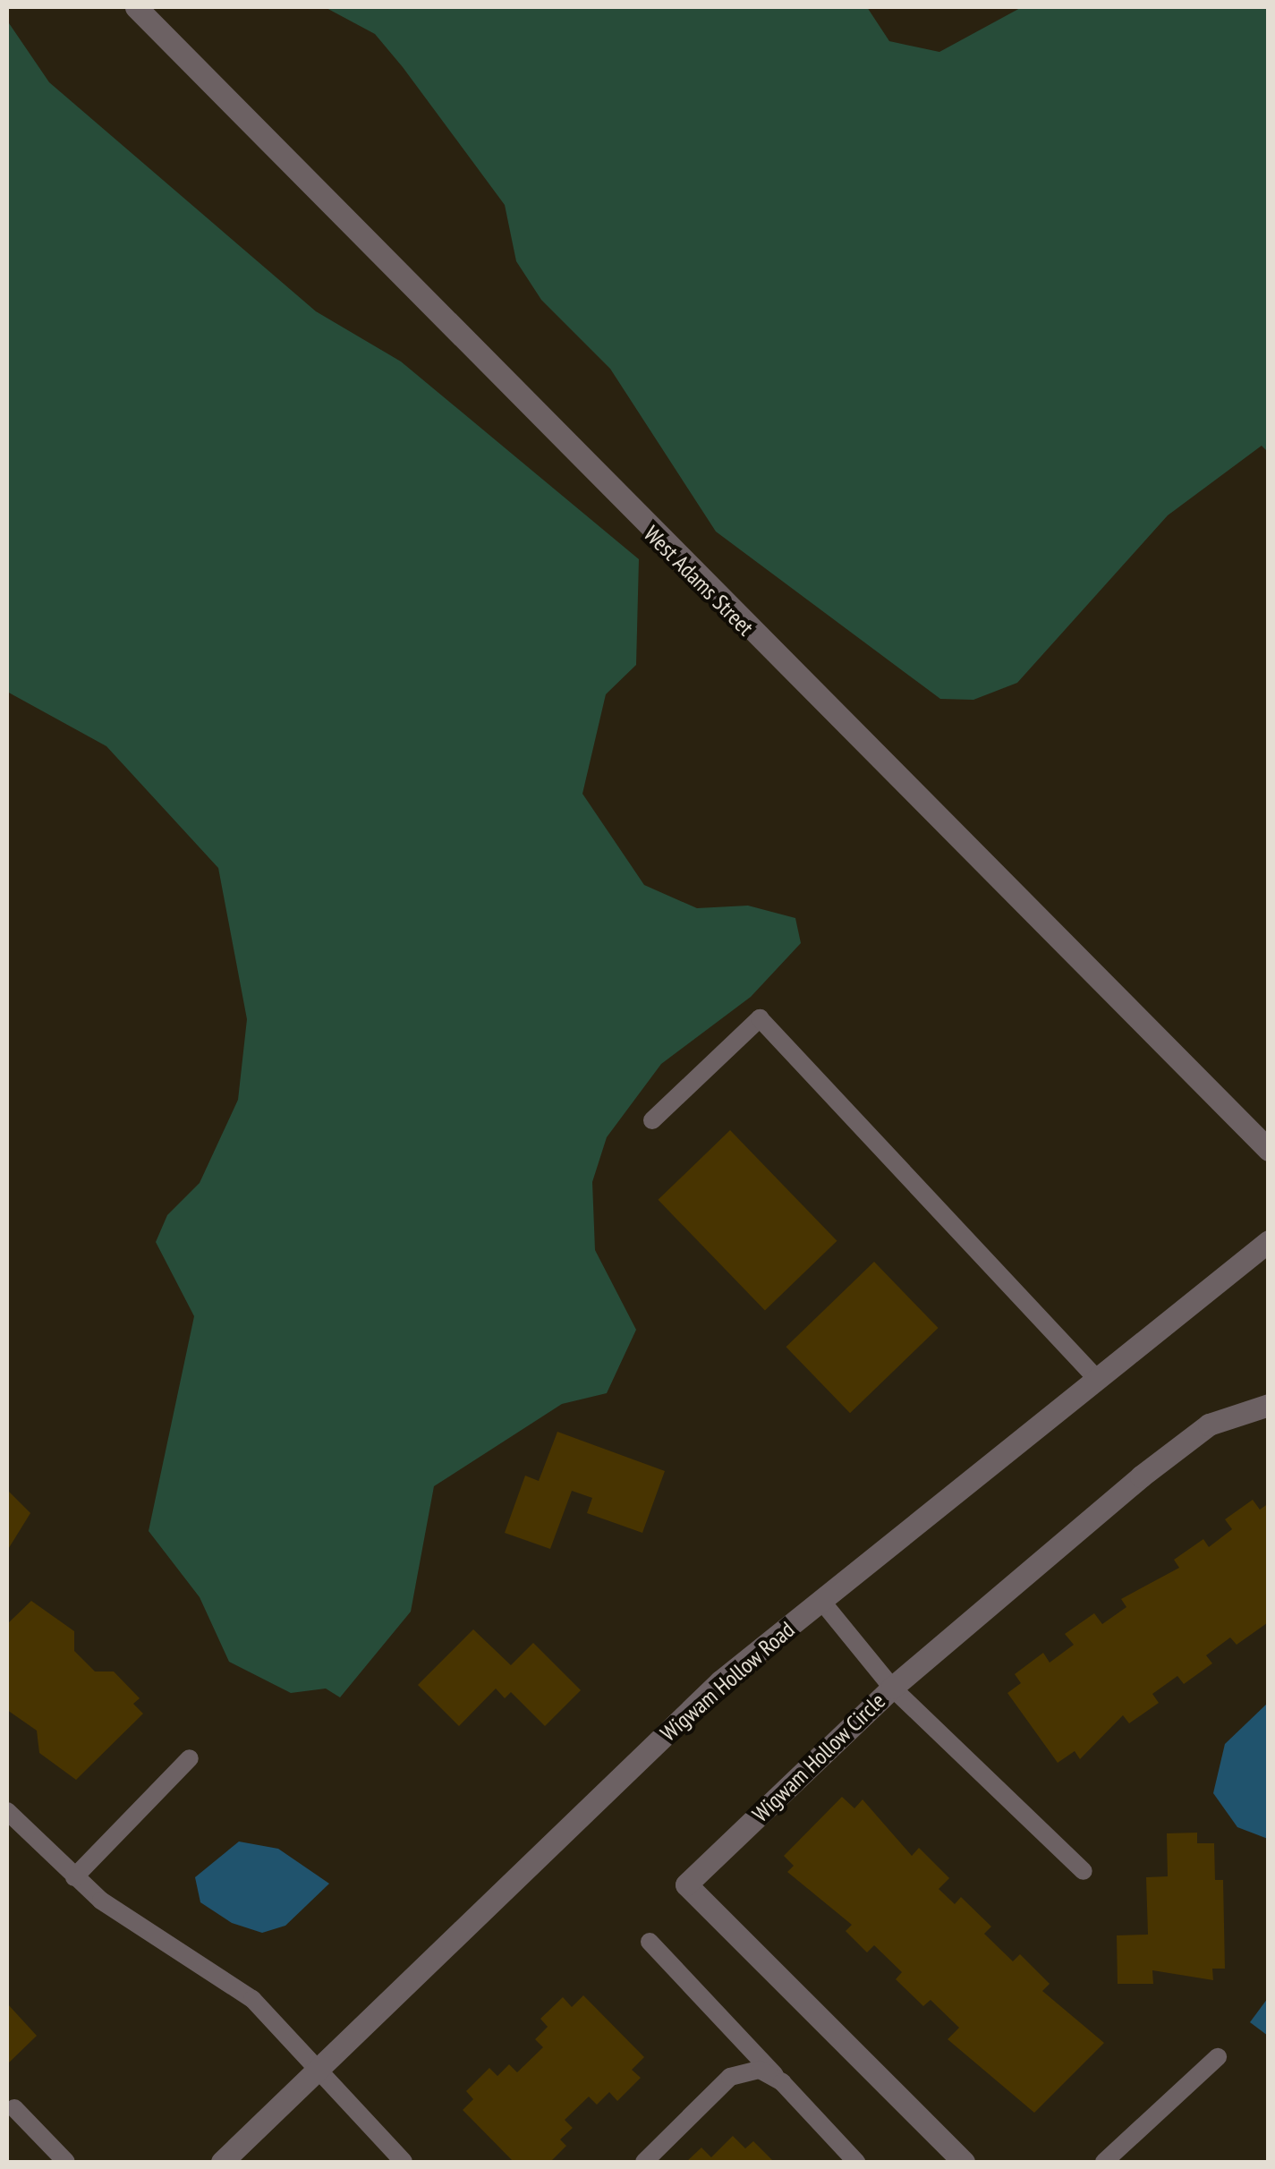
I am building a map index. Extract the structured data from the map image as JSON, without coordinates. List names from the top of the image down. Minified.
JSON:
{"streets":{"street":["West Adams Street","Wigwam Hollow Road","Wigwam Hollow Circle"]}}
